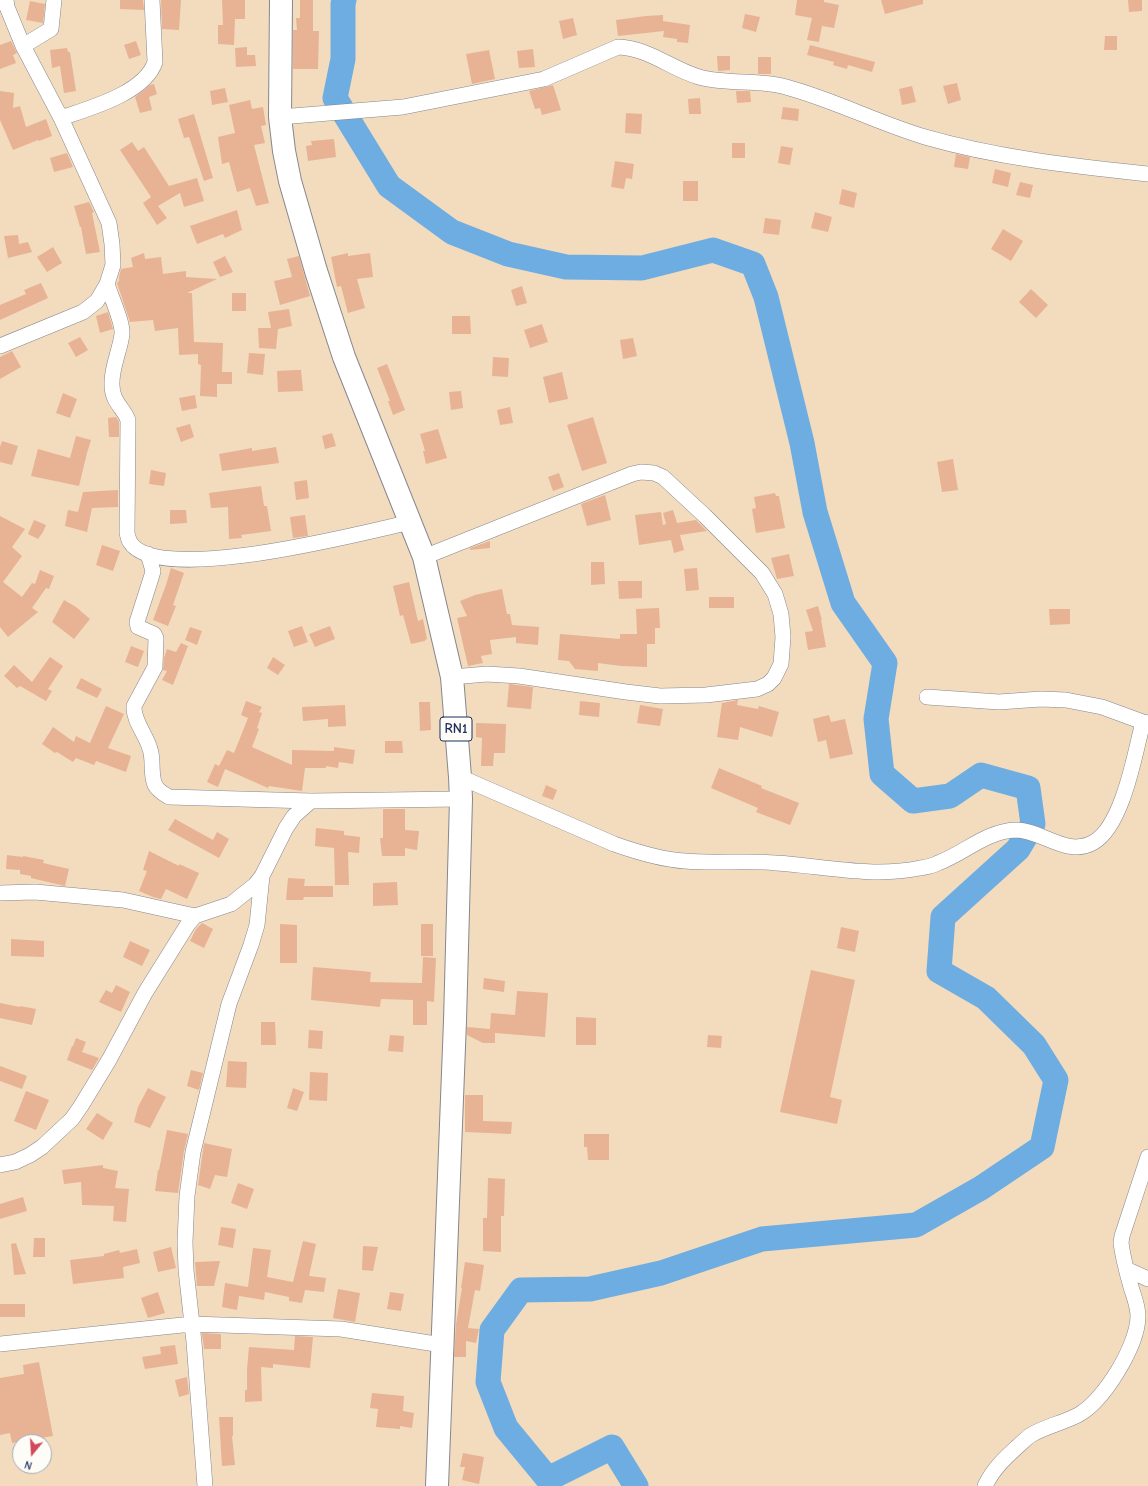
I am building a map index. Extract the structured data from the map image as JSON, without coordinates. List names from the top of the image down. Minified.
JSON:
{"streets":{"highway":["RN1"]},"north":"bottom"}
